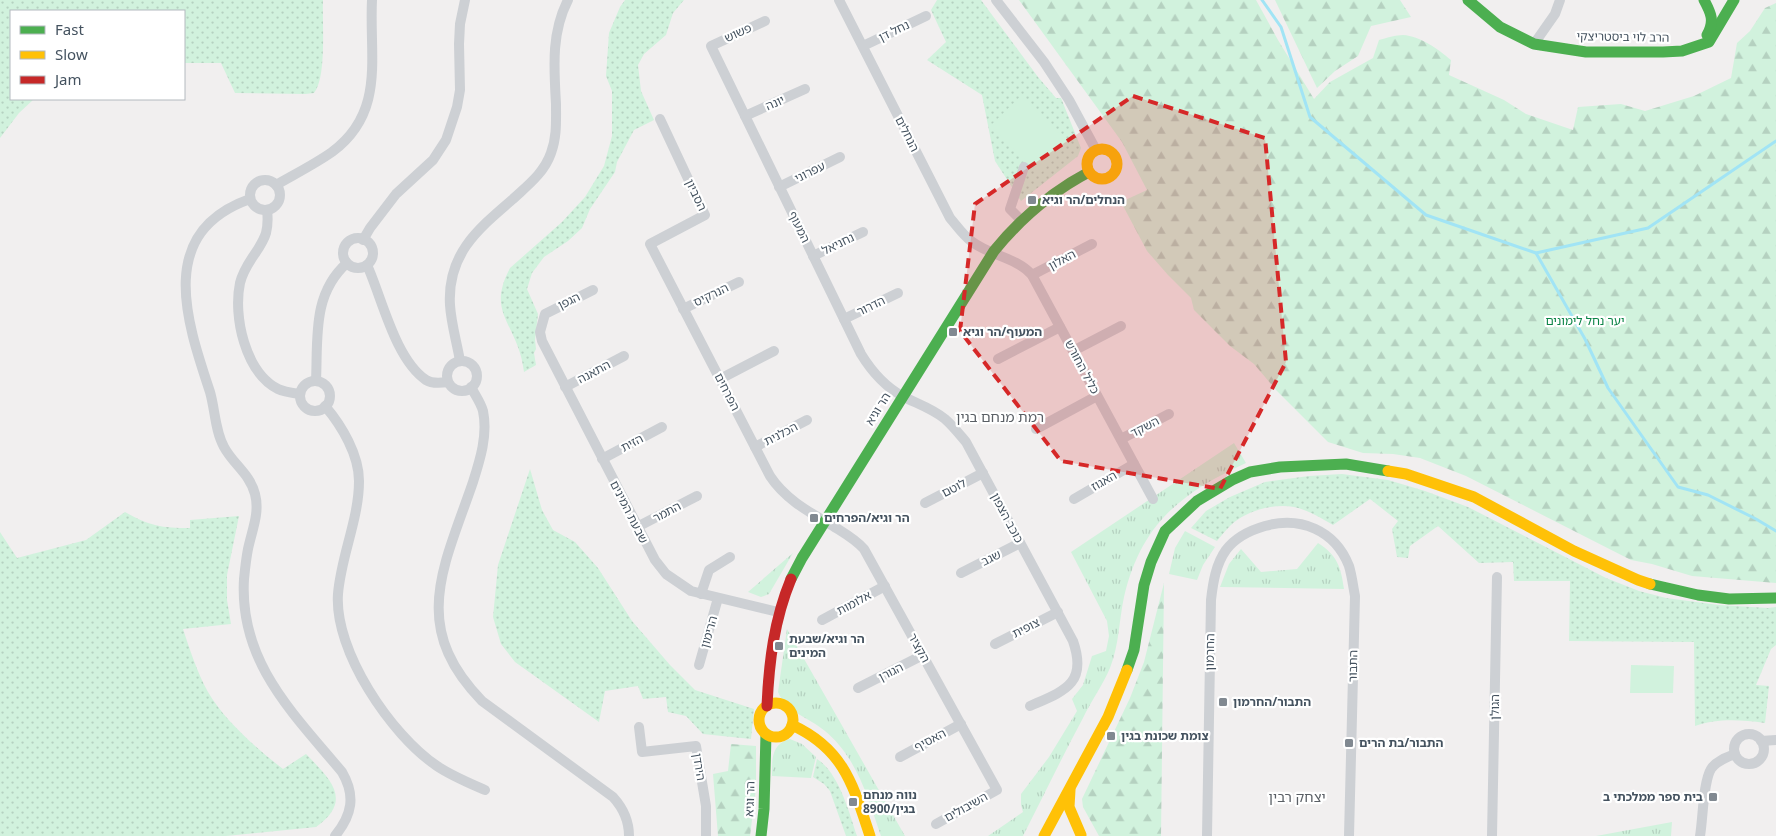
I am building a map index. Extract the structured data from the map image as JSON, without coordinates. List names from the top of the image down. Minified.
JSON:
{"streets":{"street":["נחל דן","פשוש","הרב לוי ביסטריצקי","יונה","הנחלים","עפרוני","הסביון","המעוף","נחניאל","האלון","הנרקיס","הגפן","הדרור","כליל החורש","התאנה","הפרחים","הר וגיא","השקד","הכלנית","הזית","האגוז","לוטם","שבעת המינים","התמר","כוכב הצפון","שגב","אלומות","צופית","הרימון","הקציר","החרמון","התבור","הגורן","הגולן","האסיף","הירדן","השיבולים"]},"crossings":[["נחל דן","הנחלים"],["פשוש","המעוף"],["יונה","המעוף"],["הנחלים","כליל החורש"],["הנחלים","הר וגיא"],["עפרוני","המעוף"],["הסביון","הפרחים"],["המעוף","נחניאל"],["המעוף","הדרור"],["המעוף","הר וגיא"],["המעוף","כוכב הצפון"],["האלון","כליל החורש"],["הנרקיס","הפרחים"],["הגפן","שבעת המינים"],["כליל החורש","הר וגיא"],["כליל החורש","השקד"],["כליל החורש","האגוז"],["התאנה","שבעת המינים"],["הפרחים","הר וגיא"],["הפרחים","הכלנית"],["הפרחים","הקציר"],["הר וגיא","שבעת המינים"],["הר וגיא","כוכב הצפון"],["הר וגיא","הקציר"],["הזית","שבעת המינים"],["לוטם","כוכב הצפון"],["שבעת המינים","התמר"],["שבעת המינים","הרימון"],["כוכב הצפון","שגב"],["כוכב הצפון","צופית"],["אלומות","הקציר"],["הקציר","הגורן"],["הקציר","האסיף"],["הקציר","השיבולים"],["החרמון","התבור"]],"districts":["רמת מנחם בגין","יצחק רבין"],"parks":["יער נחל לימונים"],"places":{"transit":["הנחלים/הר וגיא","המעוף/הר וגיא","הר וגיא/הפרחים","הר וגיא/שבעת המינים","התבור/החרמון","צומת שכונת בגין","התבור/בת הרים","בית ספר ממלכתי ב","נווה מנחם בגין/8900"]},"legend":["Fast","Slow","Jam"]}
